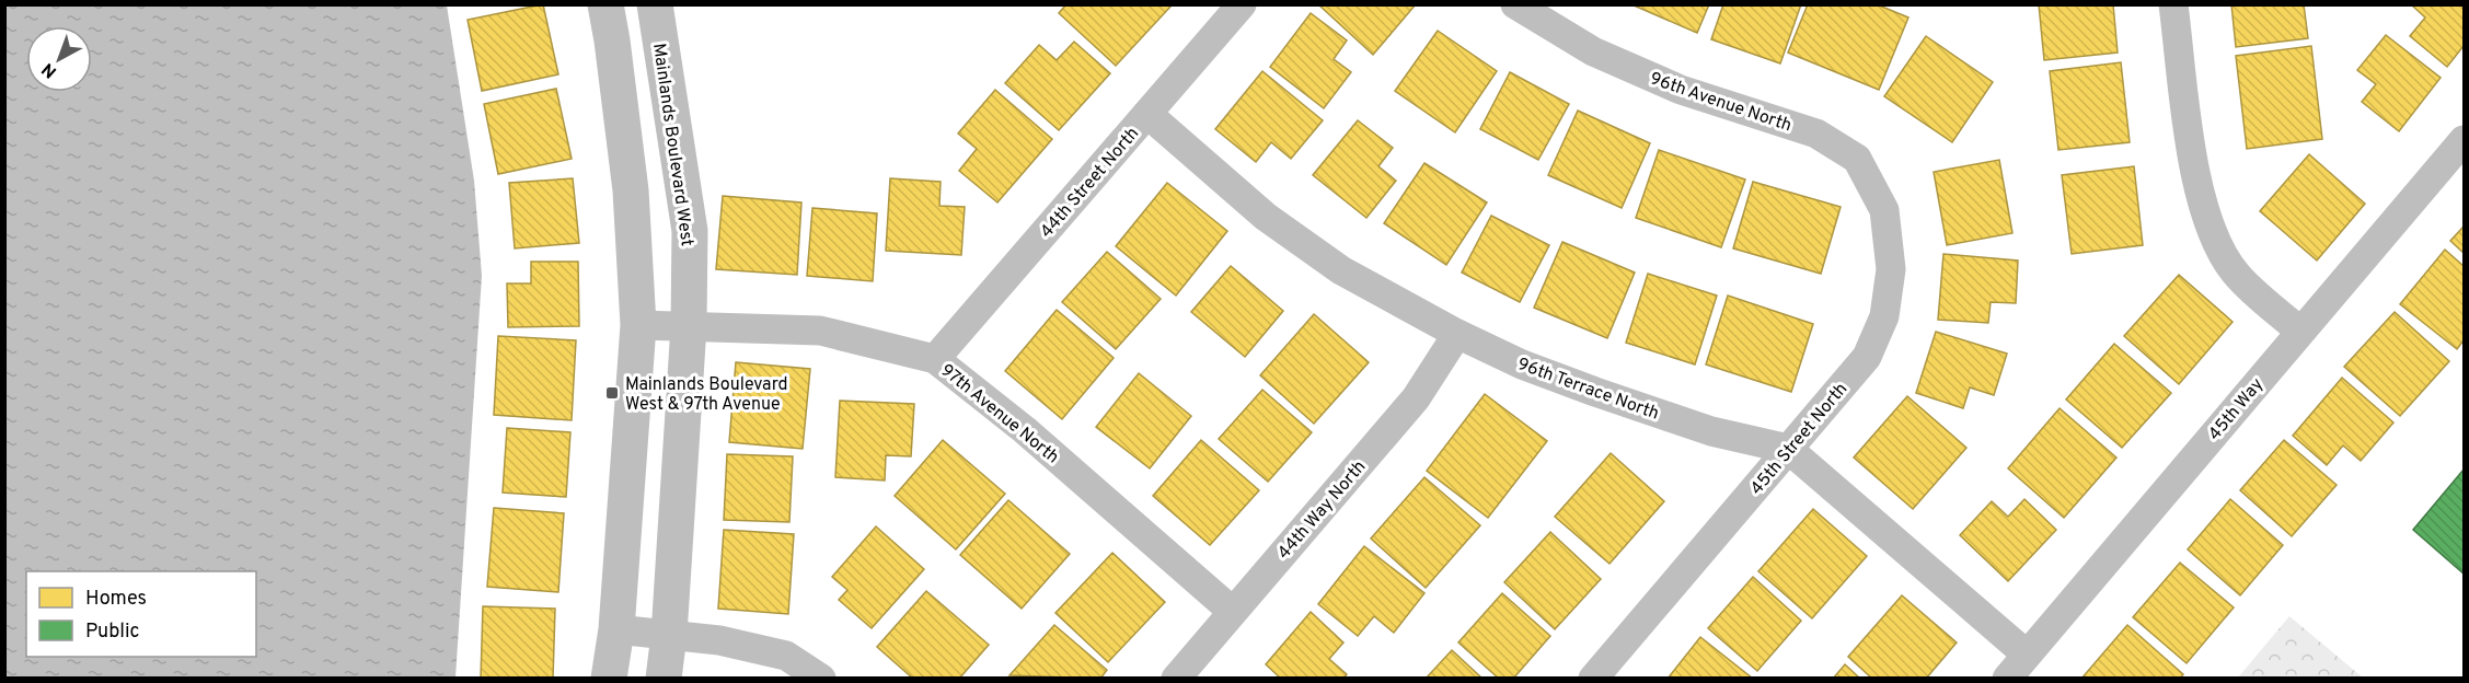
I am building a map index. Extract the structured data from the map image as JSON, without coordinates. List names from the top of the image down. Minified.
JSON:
{"streets":{"street":["96th Avenue North","Mainlands Boulevard West","44th Street North","96th Terrace North","45th Way","97th Avenue North","45th Street North","44th Way North"]},"crossings":[["96th Avenue North","45th Street North"],["Mainlands Boulevard West","97th Avenue North"],["44th Street North","96th Terrace North"],["44th Street North","97th Avenue North"],["96th Terrace North","45th Way"],["96th Terrace North","45th Street North"],["96th Terrace North","44th Way North"],["97th Avenue North","44th Way North"]],"places":{"transit":["Mainlands Boulevard West & 97th Avenue"]},"legend":["Homes","Public"],"north":"bottom left"}
